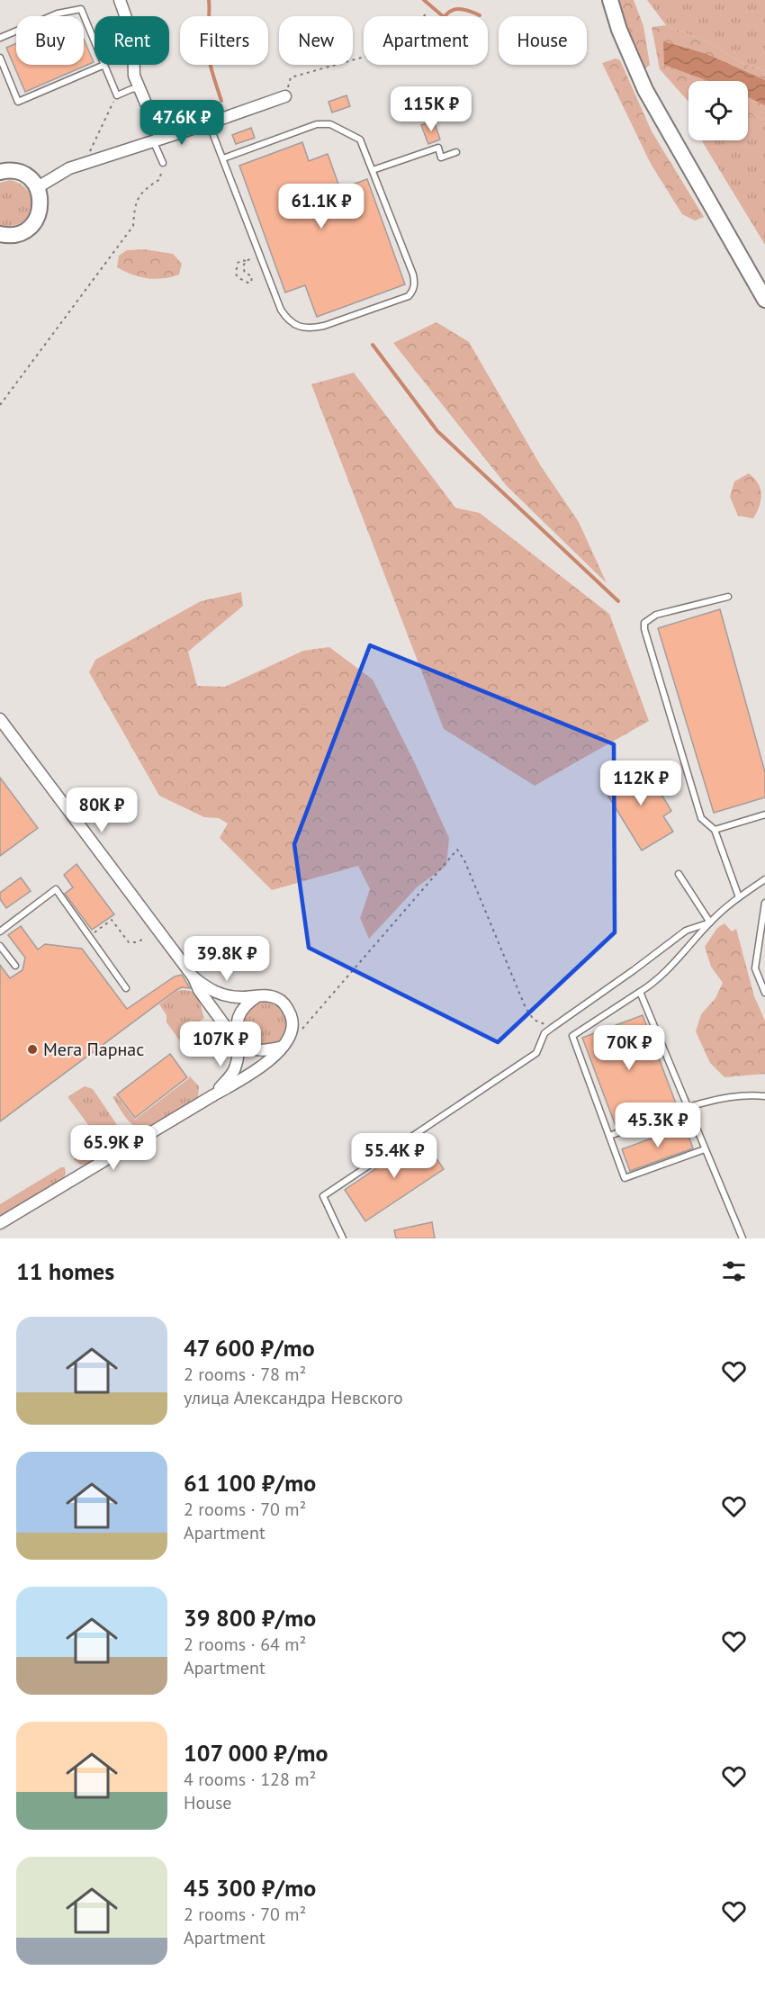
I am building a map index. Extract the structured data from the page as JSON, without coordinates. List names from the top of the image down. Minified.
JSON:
{"places":["Мега Парнас"],"page":{"chip":["Buy","Rent","Filters","New","Apartment","House"],"price":["115K ₽","47.6K ₽","61.1K ₽","112K ₽","80K ₽","39.8K ₽","107K ₽","70K ₽","45.3K ₽","65.9K ₽","55.4K ₽"],"heading":"11 homes","list":[{"name":"47 600 ₽/mo","note":"2 rooms · 78 m² · улица Александра Невского"},{"name":"61 100 ₽/mo","note":"2 rooms · 70 m² · Apartment"},{"name":"39 800 ₽/mo","note":"2 rooms · 64 m² · Apartment"},{"name":"107 000 ₽/mo","note":"4 rooms · 128 m² · House"},{"name":"45 300 ₽/mo","note":"2 rooms · 70 m² · Apartment"}]}}
